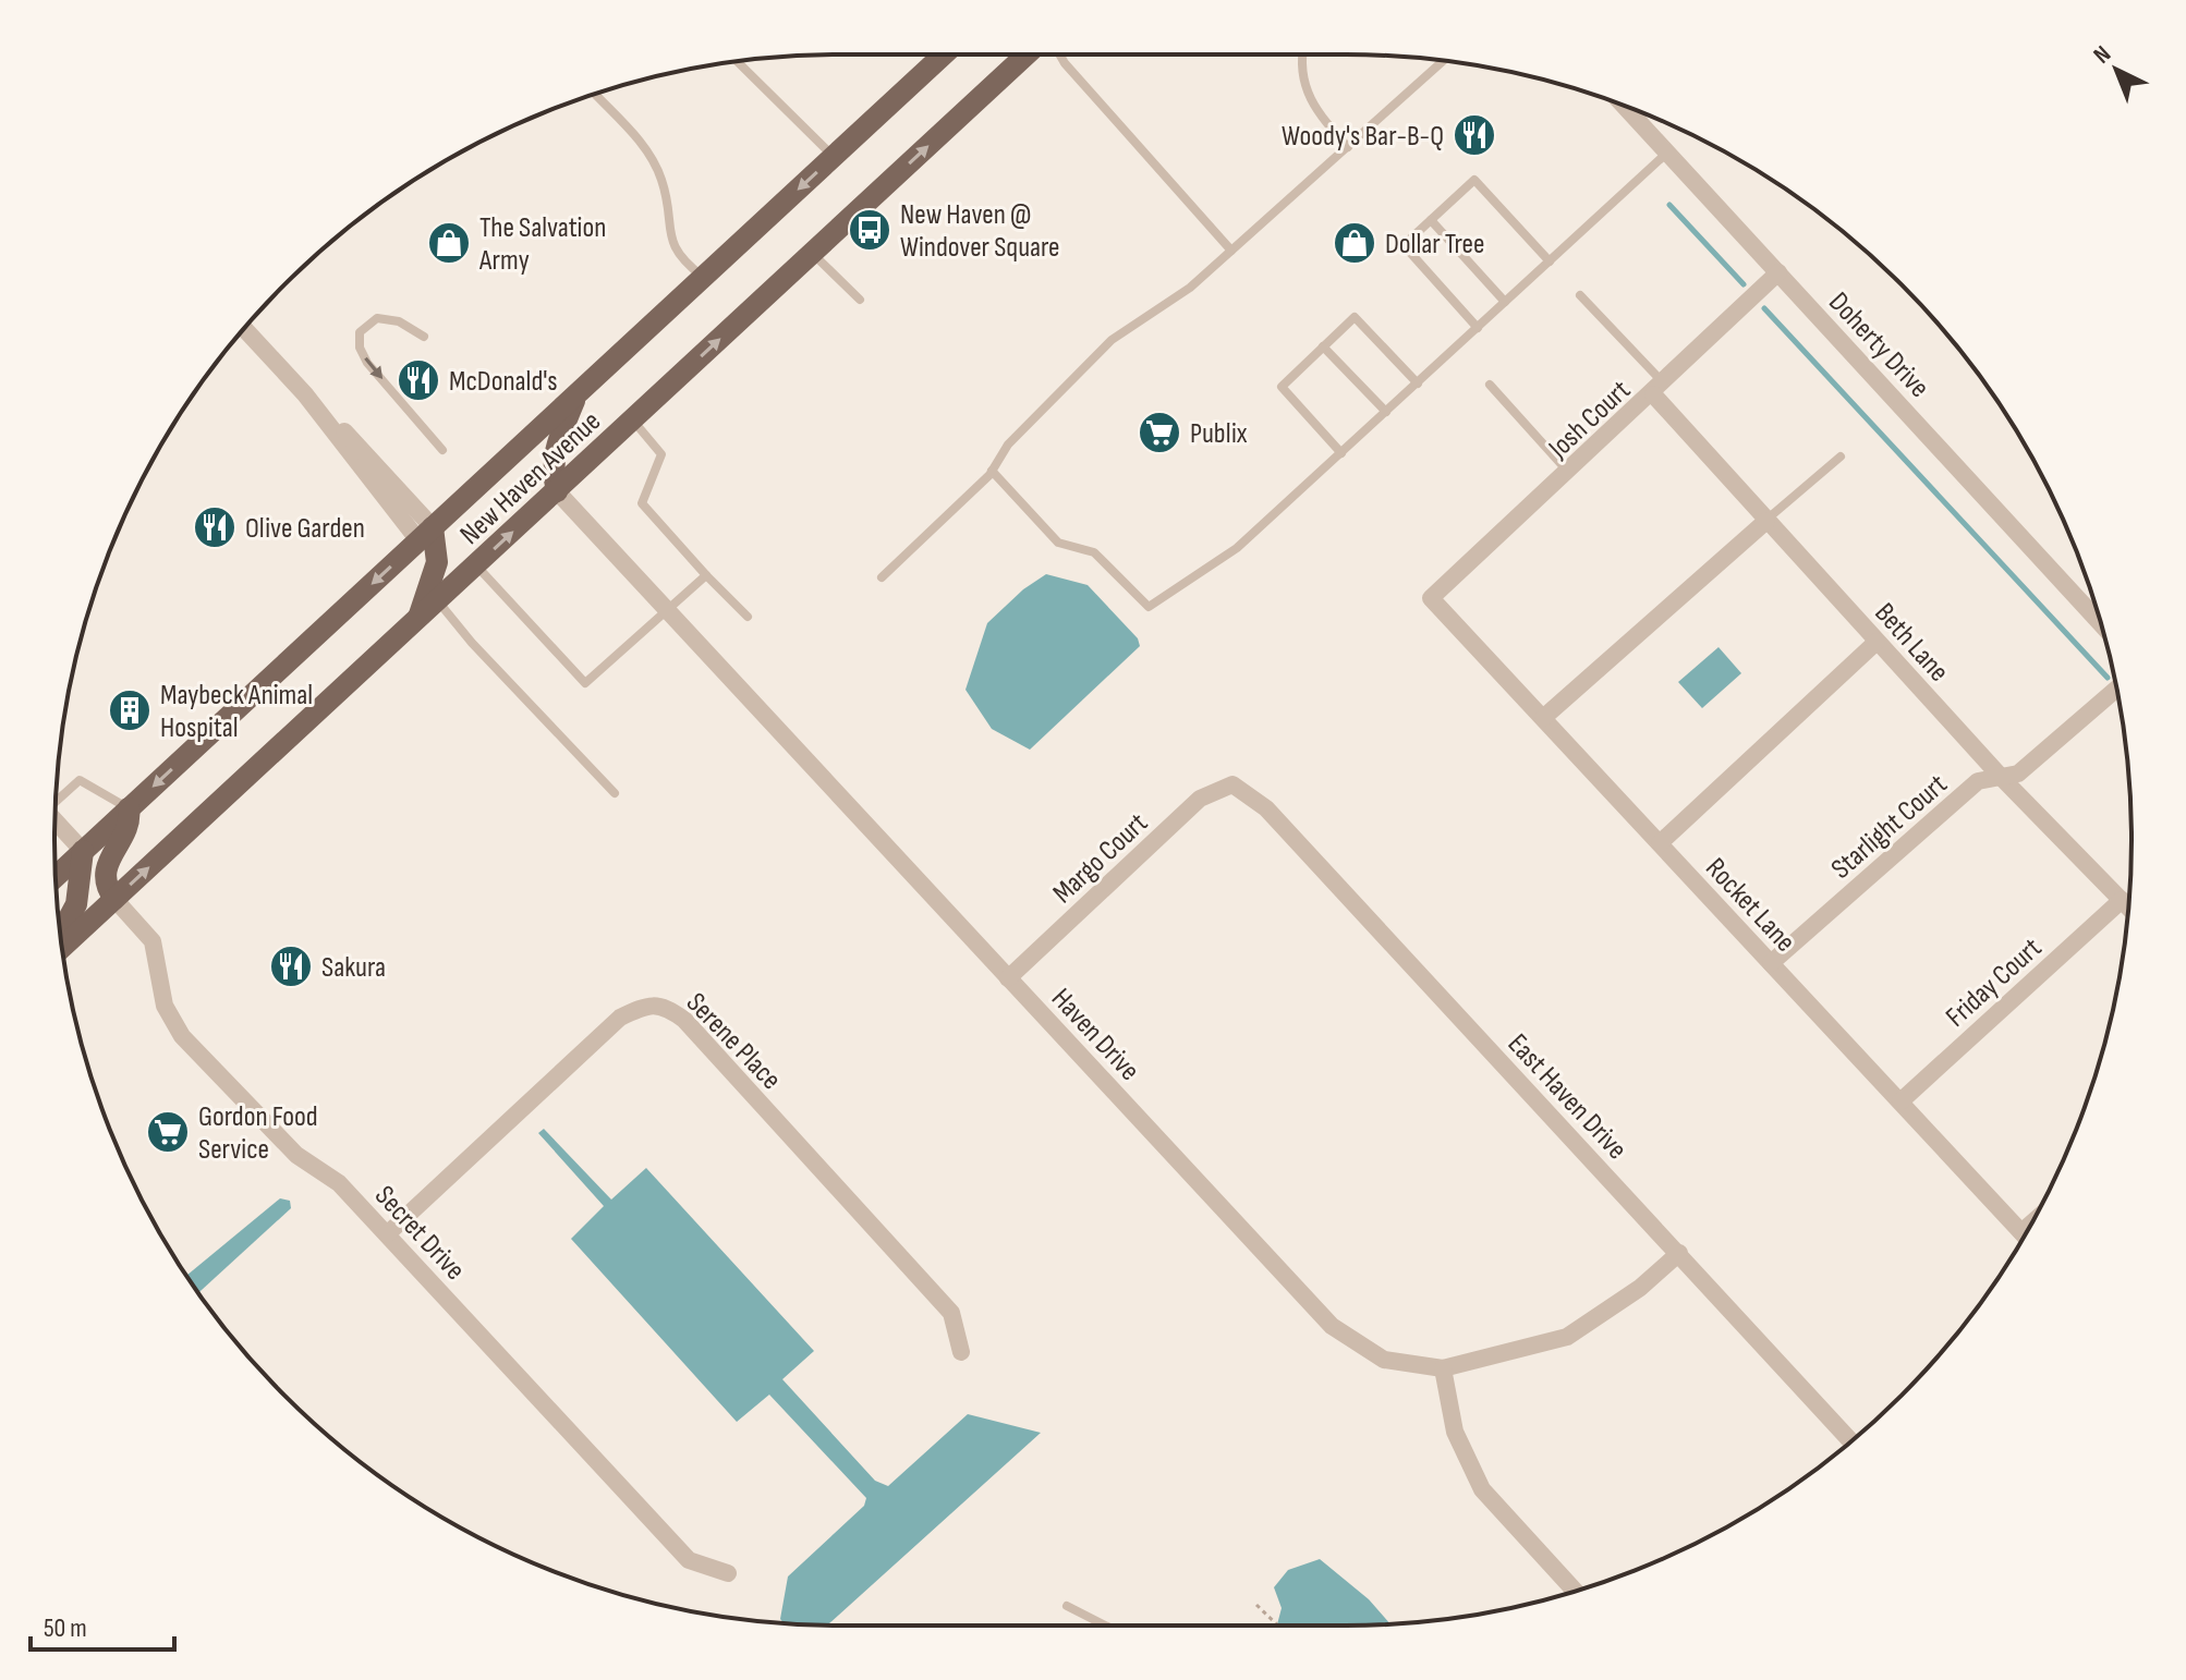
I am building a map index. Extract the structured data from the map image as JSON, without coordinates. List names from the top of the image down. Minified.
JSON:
{"streets":{"main road":["New Haven Avenue"],"street":["Doherty Drive","Josh Court","Beth Lane","Starlight Court","Margo Court","Rocket Lane","Friday Court","Haven Drive","Serene Place","East Haven Drive","Secret Drive"]},"crossings":[["Doherty Drive","Josh Court"],["Josh Court","Beth Lane"],["Josh Court","Rocket Lane"],["New Haven Avenue","Haven Drive"],["New Haven Avenue","Secret Drive"],["Beth Lane","Starlight Court"],["Beth Lane","Friday Court"],["Starlight Court","Rocket Lane"],["Margo Court","Haven Drive"],["Margo Court","East Haven Drive"],["Rocket Lane","Friday Court"],["Haven Drive","East Haven Drive"],["Serene Place","Secret Drive"]],"places":{"restaurant":["Woody's Bar-B-Q","McDonald's","Olive Garden","Sakura"],"bus stop":["New Haven @ Windover Square"],"shop":["The Salvation Army","Dollar Tree"],"supermarket":["Publix","Gordon Food Service"],"building":["Maybeck Animal Hospital"]},"scale_bar":"50 m","north":"top left"}
